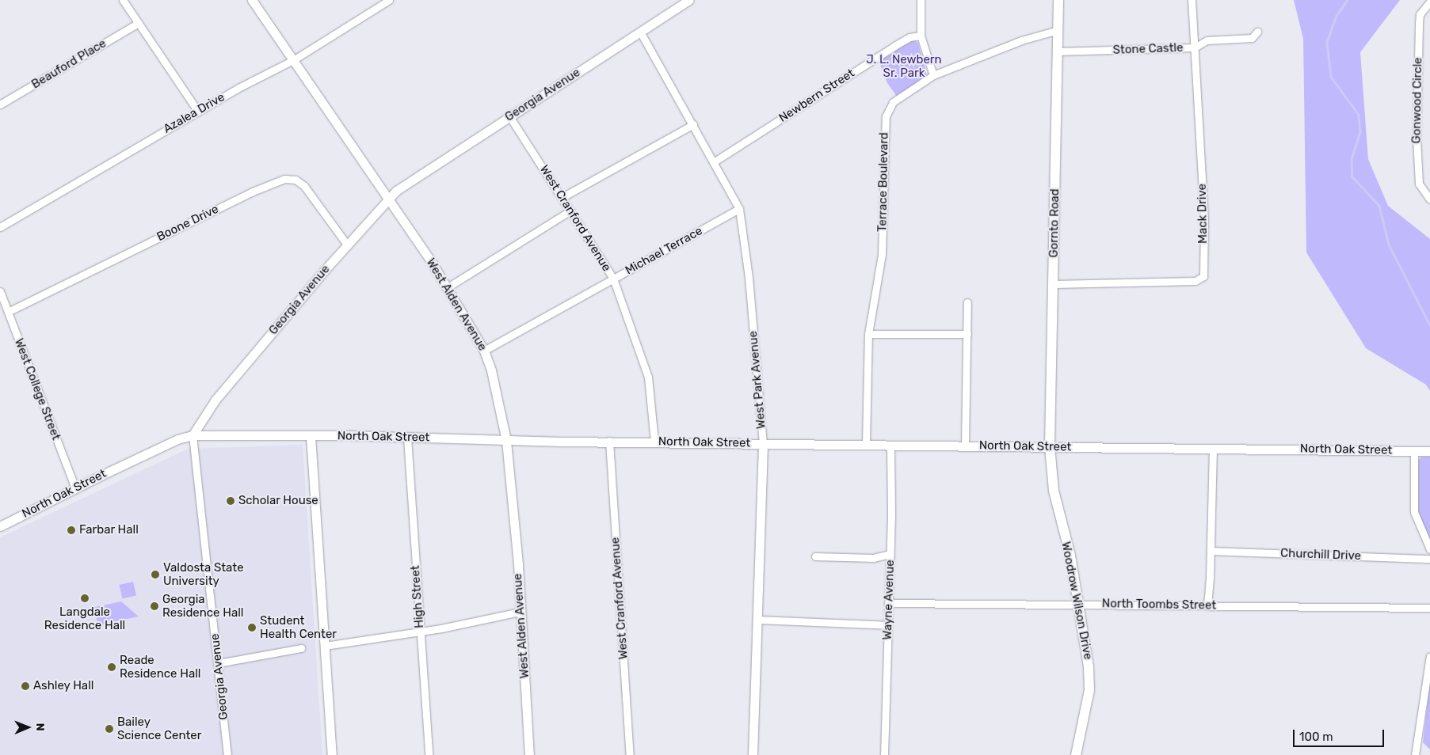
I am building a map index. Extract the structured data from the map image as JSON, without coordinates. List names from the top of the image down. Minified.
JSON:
{"streets":{"main road":["Gornto Road","Woodrow Wilson Drive"],"street":["Stone Castle","Beauford Place","Georgia Avenue","Newbern Street","Gonwood Circle","Azalea Drive","Terrace Boulevard","Mack Drive","West Cranford Avenue","Boone Drive","Michael Terrace","West Alden Avenue","West Park Avenue","West College Street","North Oak Street","Churchill Drive","High Street","Wayne Avenue","North Toombs Street"]},"crossings":[["Stone Castle","Mack Drive"],["Stone Castle","Gornto Road"],["Georgia Avenue","West Cranford Avenue"],["Georgia Avenue","Boone Drive"],["Georgia Avenue","West Alden Avenue"],["Georgia Avenue","West Park Avenue"],["Georgia Avenue","North Oak Street"],["Newbern Street","West Park Avenue"],["Azalea Drive","West Alden Avenue"],["Terrace Boulevard","Gornto Road"],["Terrace Boulevard","North Oak Street"],["Mack Drive","Gornto Road"],["West Cranford Avenue","Michael Terrace"],["West Cranford Avenue","North Oak Street"],["Boone Drive","West College Street"],["Gornto Road","North Oak Street"],["Gornto Road","Woodrow Wilson Drive"],["Michael Terrace","West Alden Avenue"],["Michael Terrace","West Park Avenue"],["West Alden Avenue","North Oak Street"],["West Park Avenue","North Oak Street"],["West College Street","North Oak Street"],["North Oak Street","High Street"],["North Oak Street","Wayne Avenue"],["North Oak Street","Woodrow Wilson Drive"],["Wayne Avenue","North Toombs Street"],["Woodrow Wilson Drive","North Toombs Street"]],"parks":["J. L. Newbern Sr. Park"],"places":["Scholar House","Farbar Hall","Valdosta State University","Langdale Residence Hall","Georgia Residence Hall","Student Health Center","Reade Residence Hall","Ashley Hall","Bailey Science Center"],"scale_bar":"100 m","north":"right"}
